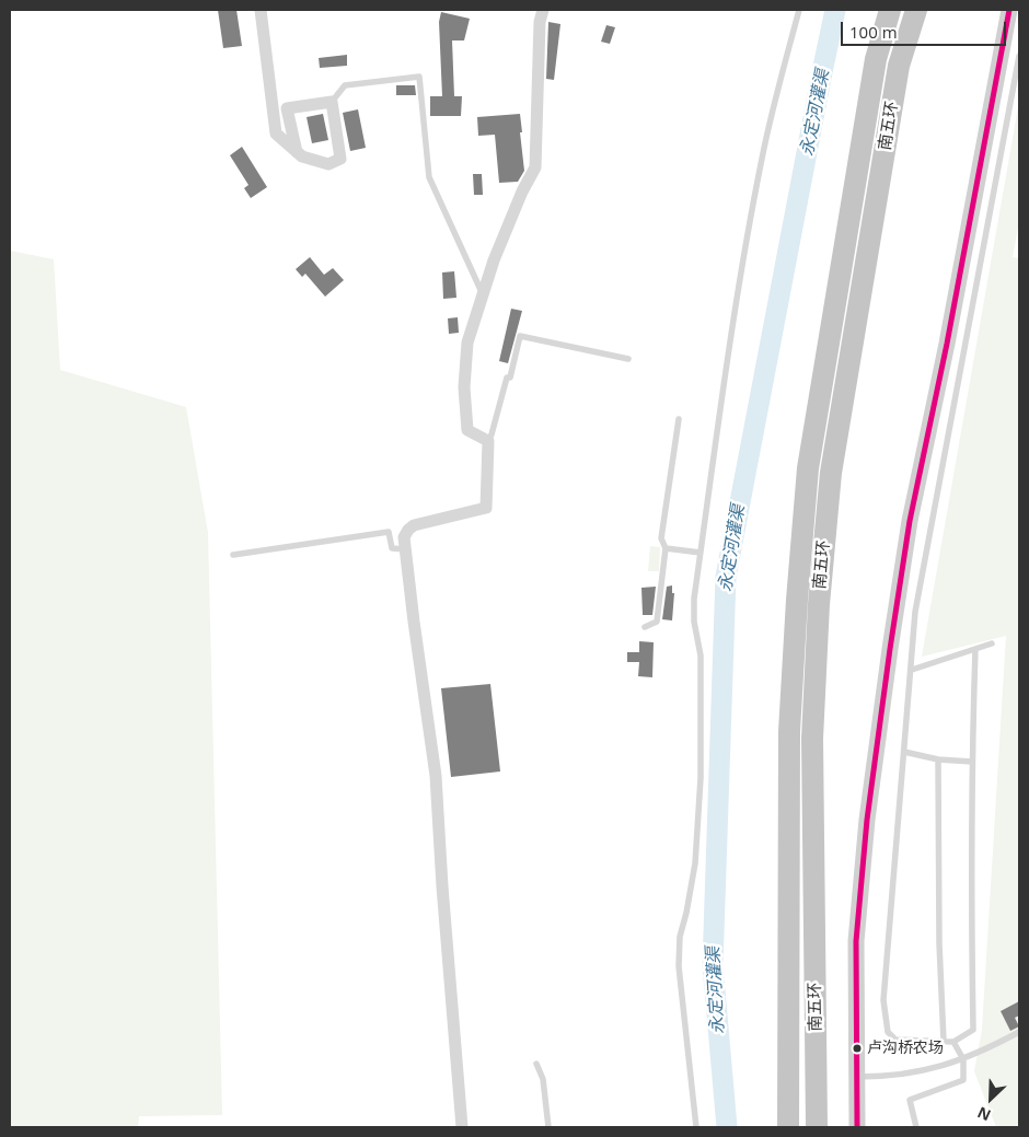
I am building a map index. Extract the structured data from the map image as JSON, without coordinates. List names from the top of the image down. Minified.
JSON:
{"streets":{"highway":["南五环"]},"water":["永定河灌渠"],"places":["卢沟桥农场"],"scale_bar":"100 m","north":"bottom left"}
